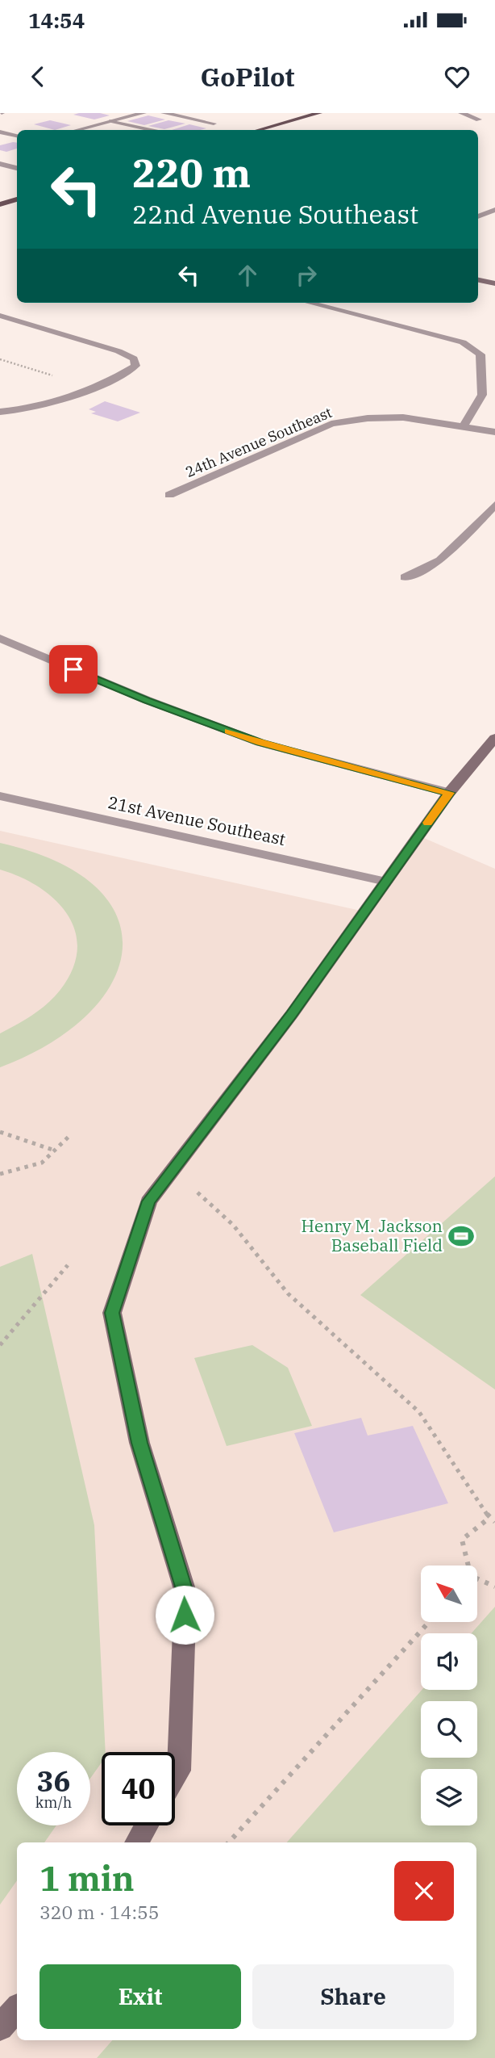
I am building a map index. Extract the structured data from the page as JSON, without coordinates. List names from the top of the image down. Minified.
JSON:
{"streets":{"street":["24th Avenue Southeast","21st Avenue Southeast"]},"places":{"sports":["Henry M. Jackson Baseball Field"]},"north":"top left","page":{"status":"14:54","header":"GoPilot","turn":["220 m","22nd Avenue Southeast"],"speed":"36 km/h","limit":"40","heading":["1 min","320 m · 14:55"],"buttons":["Exit","Share"]}}
